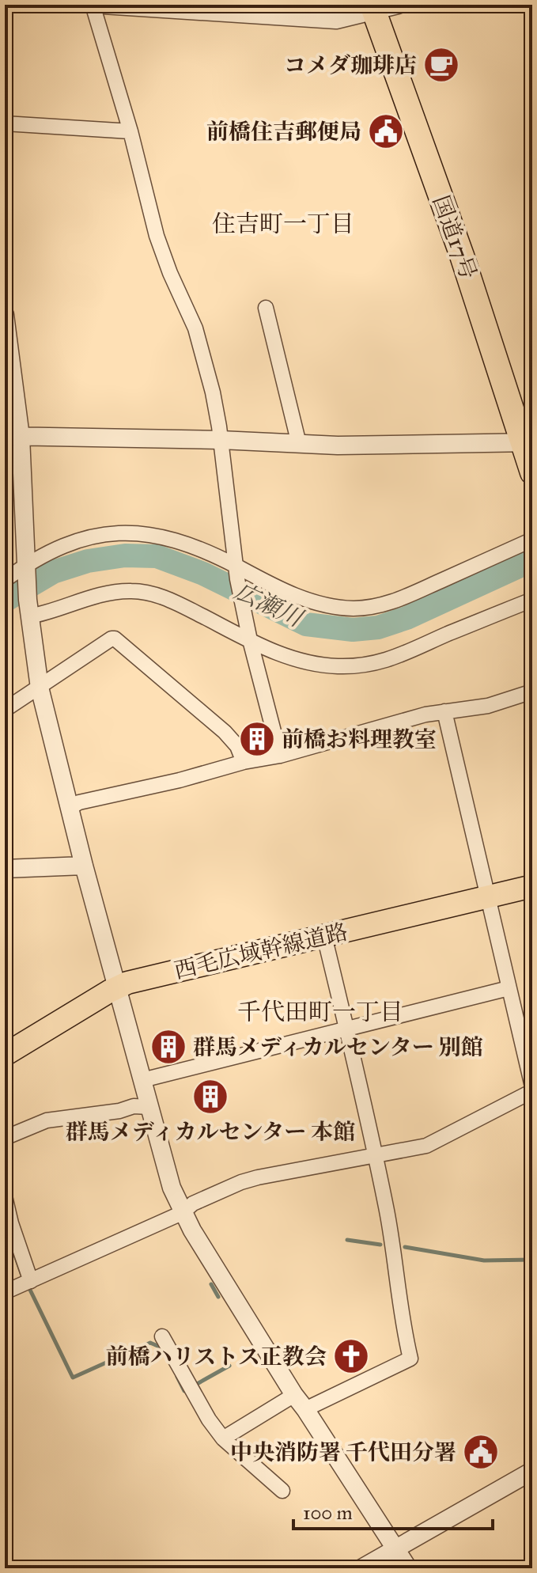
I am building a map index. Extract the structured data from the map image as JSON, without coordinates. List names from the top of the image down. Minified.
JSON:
{"streets":{"highway":["国道17号"],"main road":["西毛広域幹線道路"]},"districts":["住吉町一丁目","千代田町一丁目"],"water":["広瀬川"],"places":{"cafe":["コメダ珈琲店"],"public building":["前橋住吉郵便局","中央消防署 千代田分署"],"building":["前橋お料理教室","群馬メディカルセンター 別館","群馬メディカルセンター 本館"],"church":["前橋ハリストス正教会"]},"scale_bar":"100 m"}
